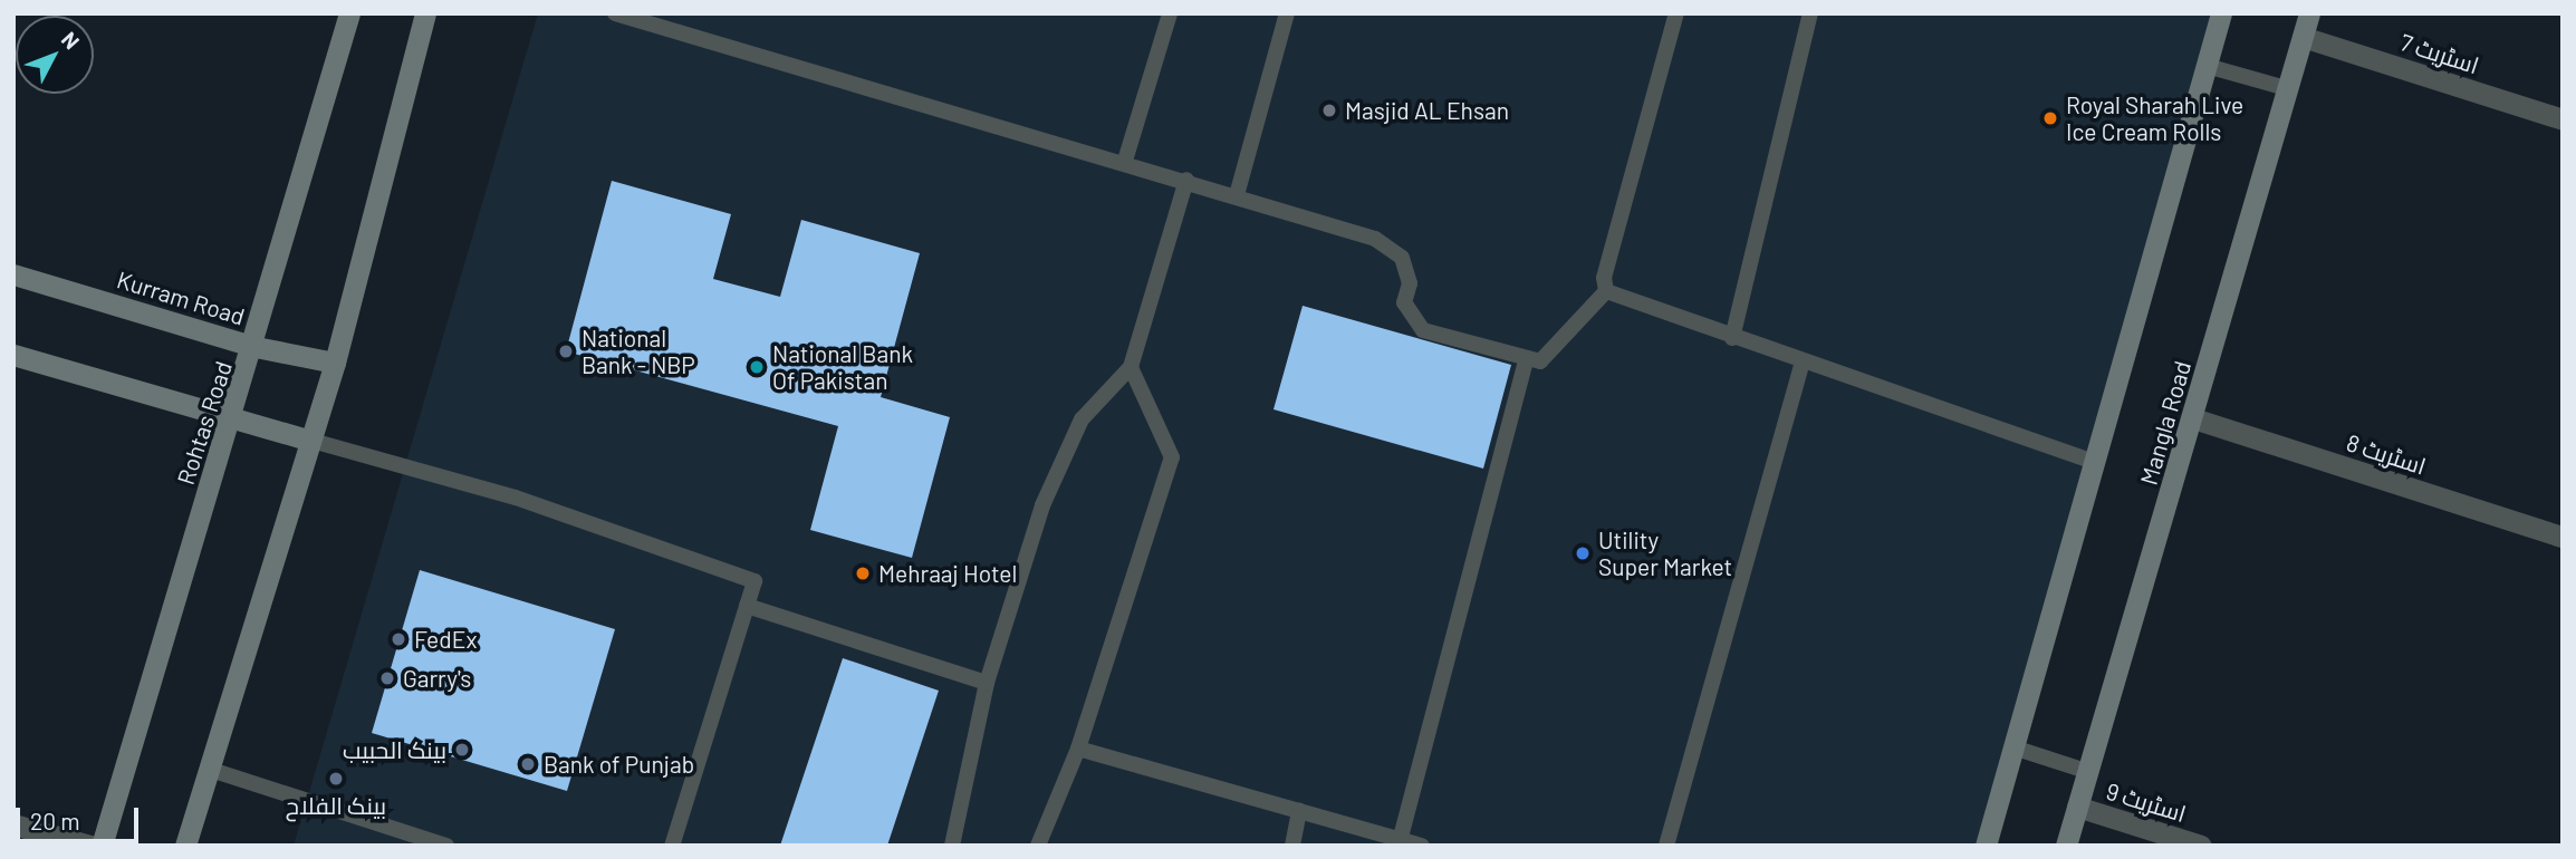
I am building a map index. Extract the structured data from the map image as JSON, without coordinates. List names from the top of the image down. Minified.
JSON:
{"streets":{"main road":["Kurram Road","Rohtas Road","Mangla Road"],"street":["اسٹریٹ 7","اسٹریٹ 8","اسٹریٹ 9"]},"crossings":[["اسٹریٹ 7","Mangla Road"],["Kurram Road","Rohtas Road"],["Mangla Road","اسٹریٹ 8"],["Mangla Road","اسٹریٹ 9"]],"places":["Masjid AL Ehsan","Royal Sharah Live Ice Cream Rolls","National Bank - NBP","National Bank Of Pakistan","Utility Super Market","Mehraaj Hotel","FedEx","Garry's","بينک الحبيب","Bank of Punjab","بینک الفلاح"],"scale_bar":"20 m","north":"top right"}
